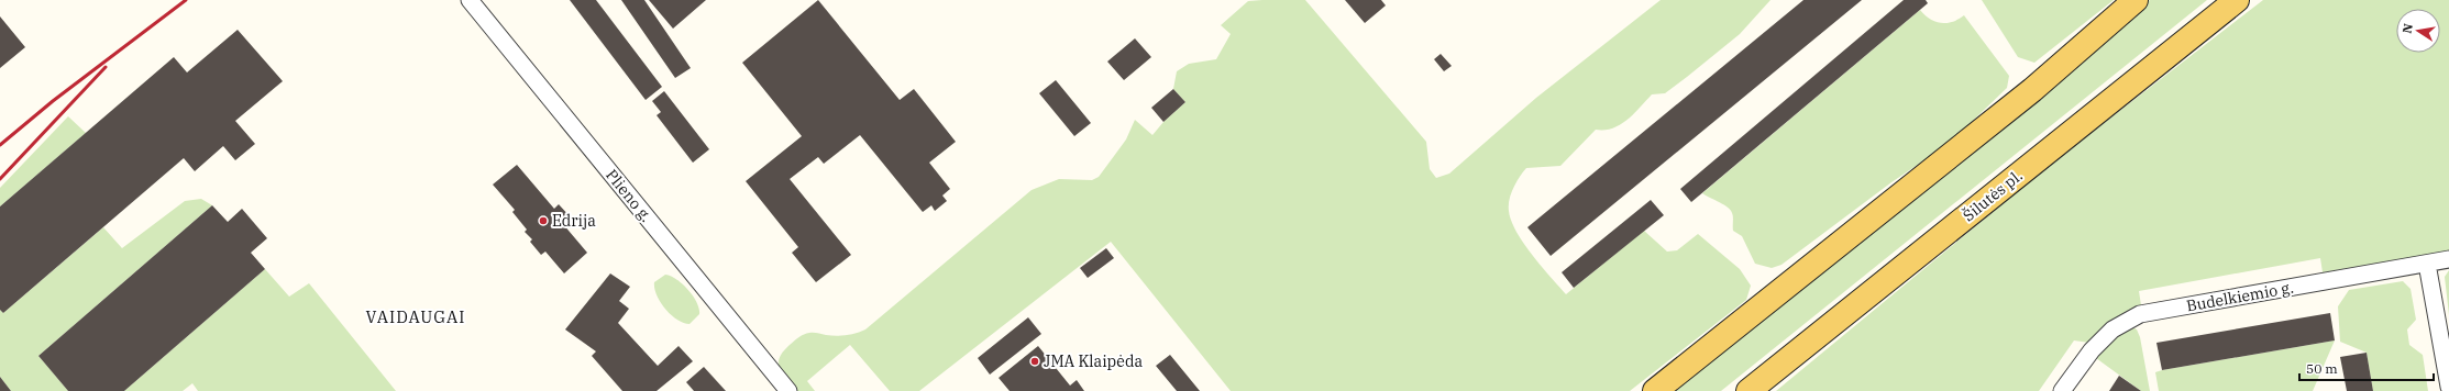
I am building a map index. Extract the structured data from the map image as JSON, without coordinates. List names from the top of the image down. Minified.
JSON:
{"streets":{"main road":["Šilutės pl."],"street":["Plieno g.","Budelkiemio g."]},"districts":["VAIDAUGAI"],"places":["Edrija","JMA Klaipėda"],"scale_bar":"50 m","north":"left"}
